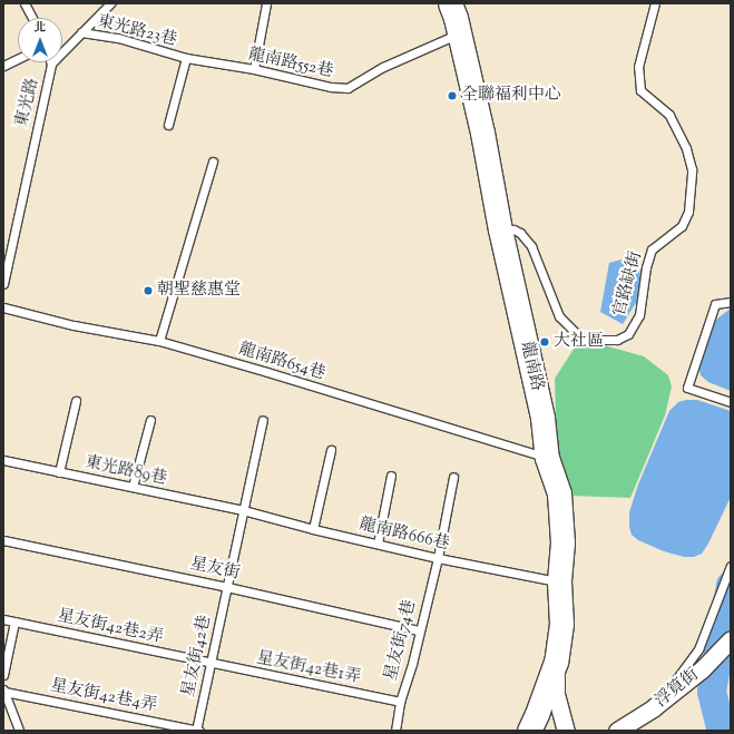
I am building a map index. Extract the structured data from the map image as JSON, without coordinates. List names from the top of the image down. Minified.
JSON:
{"streets":{"main road":["龍南路"],"street":["浮筧街"],"lane":["東光路23巷","龍南路552巷","東光路","官路缺街","龍南路654巷","東光路89巷","龍南路666巷","星友街","星友街42巷2弄","星友街74巷","星友街42巷","星友街42巷1弄","星友街42巷4弄"]},"crossings":[["東光路23巷","龍南路552巷"],["東光路23巷","東光路"],["龍南路552巷","龍南路"],["官路缺街","龍南路"],["龍南路654巷","龍南路"],["龍南路","龍南路666巷"],["東光路89巷","龍南路666巷"],["東光路89巷","星友街42巷"],["龍南路666巷","星友街74巷"],["龍南路666巷","星友街42巷"],["星友街","星友街74巷"],["星友街","星友街42巷"],["星友街42巷2弄","星友街42巷"],["星友街42巷2弄","星友街42巷1弄"],["星友街74巷","星友街42巷1弄"],["星友街42巷","星友街42巷1弄"],["星友街42巷","星友街42巷4弄"]],"places":["全聯福利中心","朝聖慈惠堂","大社區"],"north":"top"}
